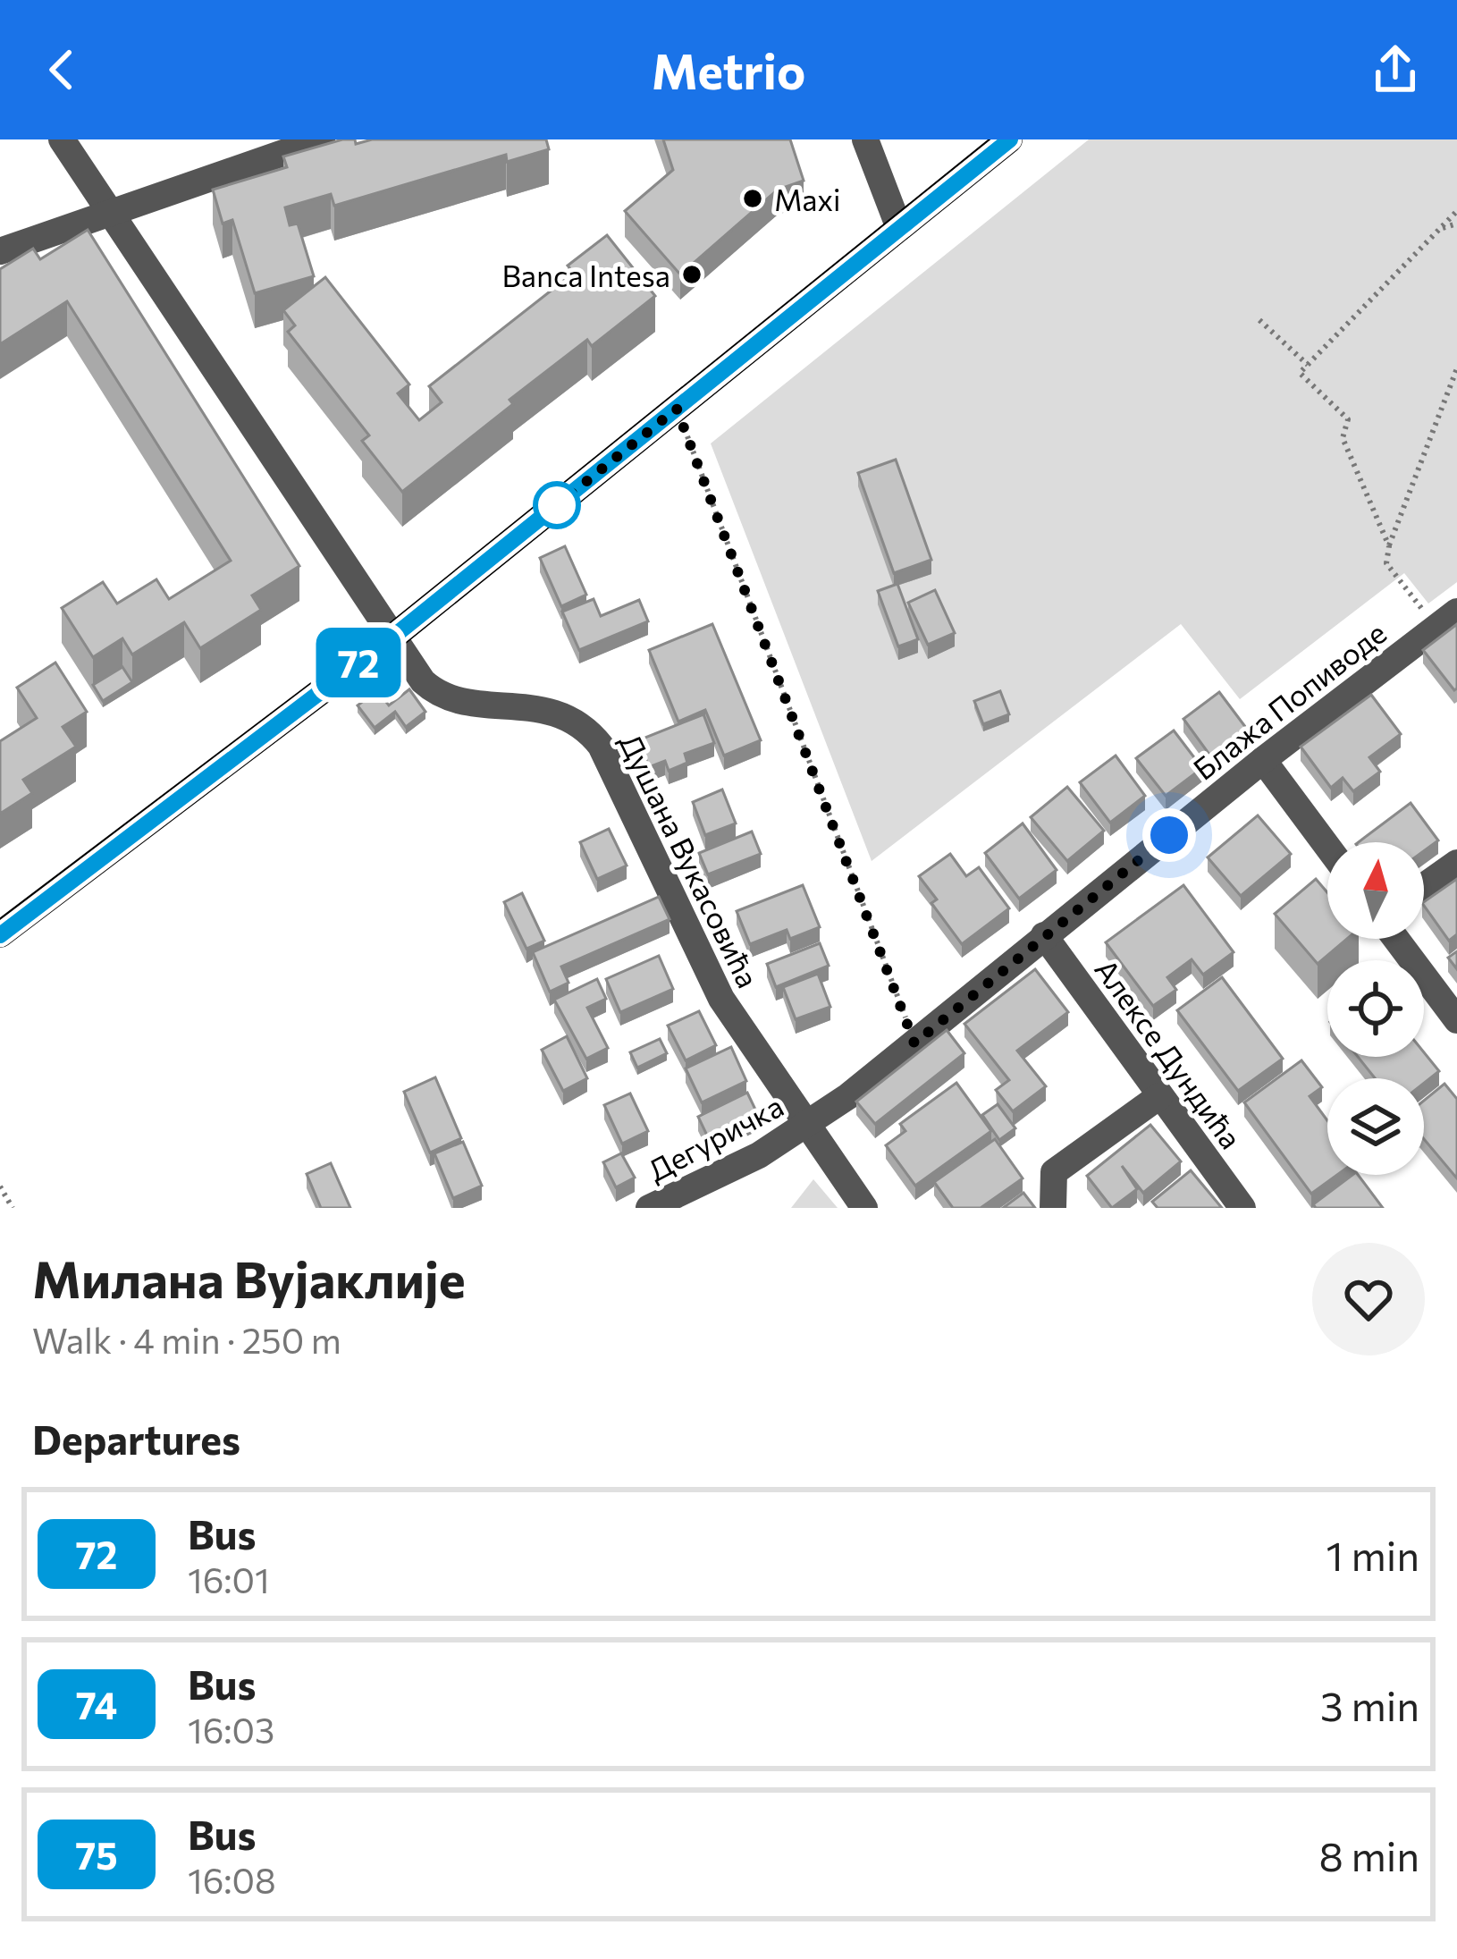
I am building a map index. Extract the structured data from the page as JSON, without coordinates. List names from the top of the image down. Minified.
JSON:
{"streets":{"street":["Блажа Попиводе","Душана Вукасовића","Алексе Дундића","Дегуричка"]},"crossings":[["Блажа Попиводе","Душана Вукасовића"],["Блажа Попиводе","Алексе Дундића"],["Блажа Попиводе","Дегуричка"],["Душана Вукасовића","Дегуричка"]],"places":["Maxi","Banca Intesa"],"lines":["bus line 72"],"north":"top","page":{"header":"Metrio","on_map":"72","heading":[["Милана Вујаклије","Walk · 4 min · 250 m"],"Departures"],"list":[{"mark":"72","name":"Bus","note":"16:01","value":"1 min"},{"mark":"74","name":"Bus","note":"16:03","value":"3 min"},{"mark":"75","name":"Bus","note":"16:08","value":"8 min"}]}}
